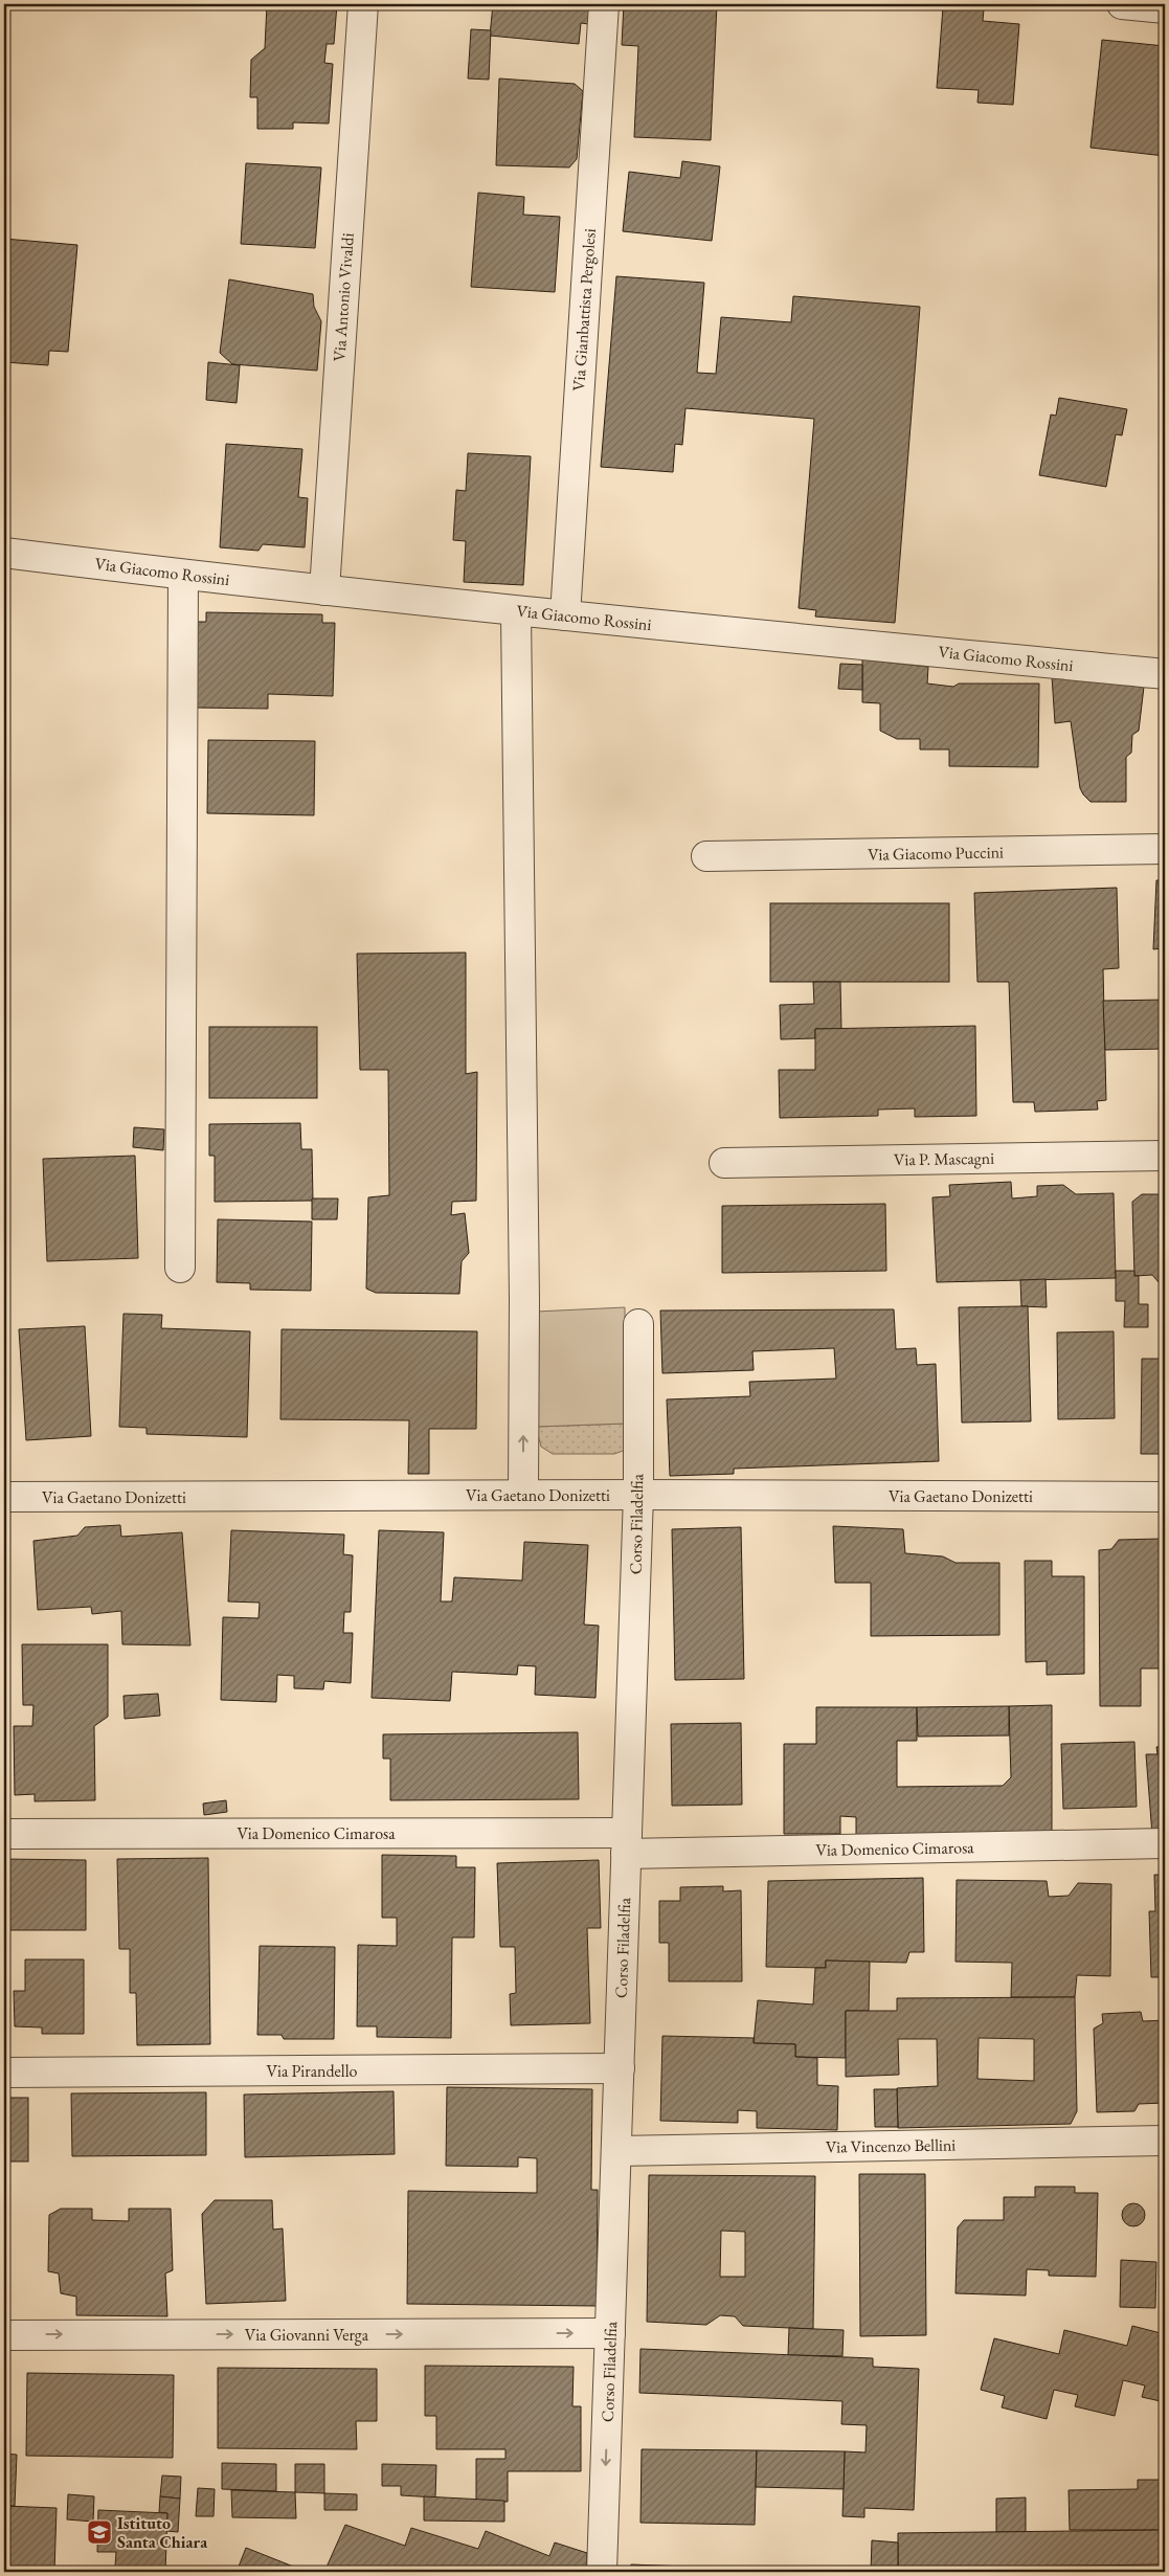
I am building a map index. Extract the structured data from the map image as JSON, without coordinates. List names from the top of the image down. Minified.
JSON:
{"streets":{"street":["Via Antonio Vivaldi","Via Gianbattista Pergolesi","Via Giacomo Rossini","Via Giacomo Puccini","Via P. Mascagni","Via Gaetano Donizetti","Corso Filadelfia","Via Domenico Cimarosa","Via Pirandello","Via Vincenzo Bellini","Via Giovanni Verga"]},"crossings":[["Via Antonio Vivaldi","Via Giacomo Rossini"],["Via Gianbattista Pergolesi","Via Giacomo Rossini"],["Via Gaetano Donizetti","Corso Filadelfia"],["Corso Filadelfia","Via Domenico Cimarosa"],["Corso Filadelfia","Via Pirandello"],["Corso Filadelfia","Via Vincenzo Bellini"],["Corso Filadelfia","Via Giovanni Verga"]],"one_way":["Via Giovanni Verga"],"places":{"school or university":["Istituto Santa Chiara"]}}
